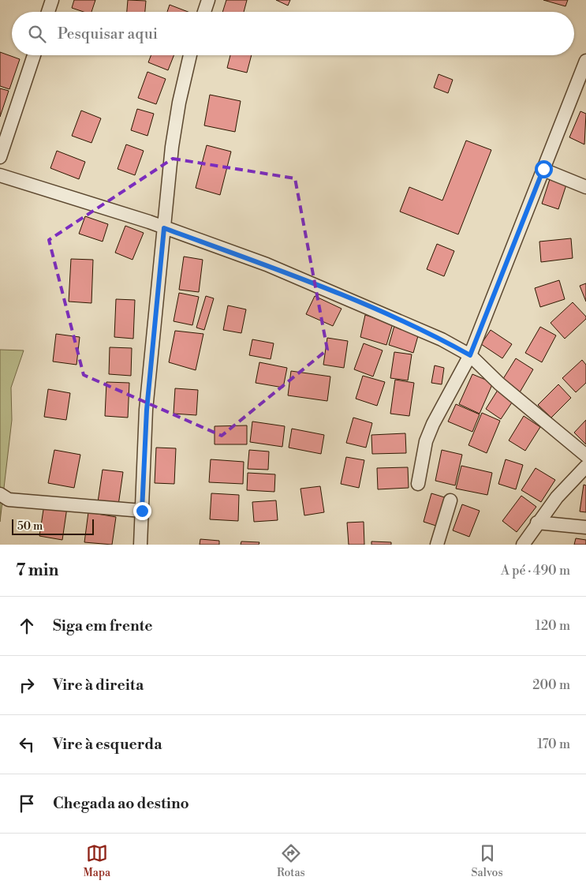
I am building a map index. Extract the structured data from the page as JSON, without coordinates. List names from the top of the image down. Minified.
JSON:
{"scale_bar":"50 m","page":{"search":"Pesquisar aqui","scale":"50 m","heading":["7 min","A pé · 490 m"],"list":[["Siga em frente","120 m"],["Vire à direita","200 m"],["Vire à esquerda","170 m"],"Chegada ao destino"],"nav":["Mapa","Rotas","Salvos"]}}
